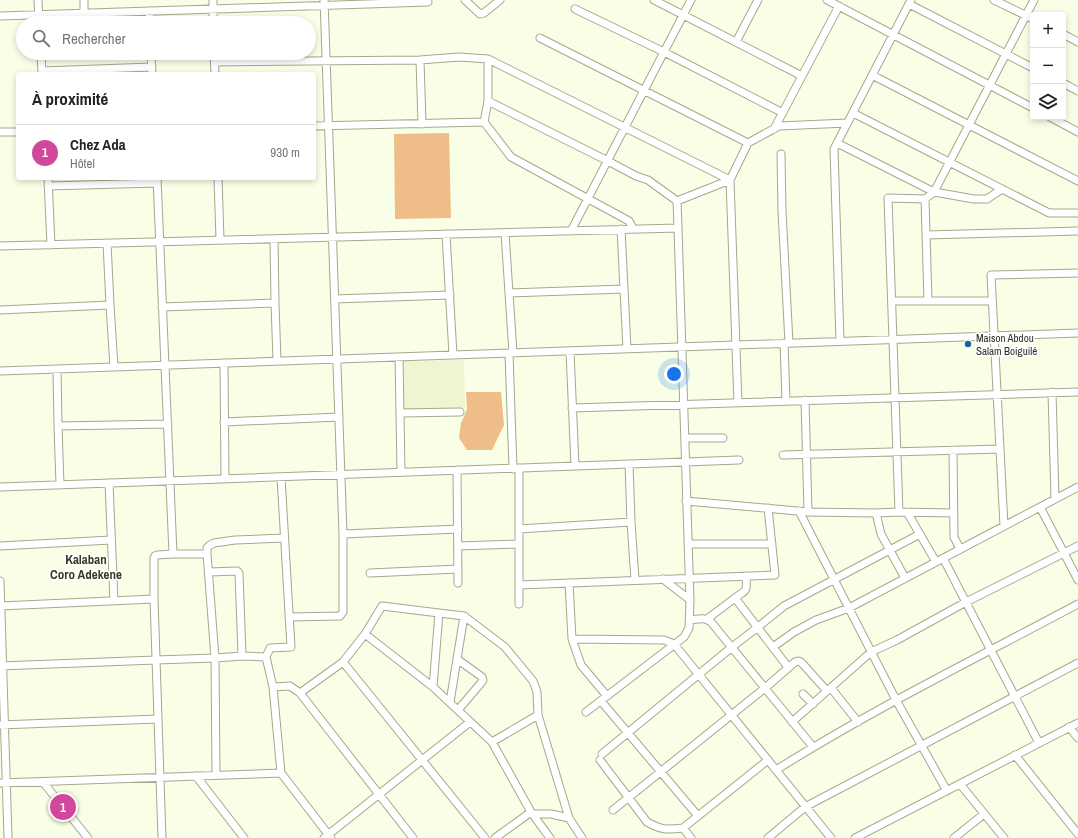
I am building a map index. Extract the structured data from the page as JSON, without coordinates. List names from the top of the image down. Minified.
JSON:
{"districts":["Kalaban Coro Adekene"],"places":["Maison Abdou Salam Boiguilé"],"page":{"map_buttons":["+","−"],"search":"Rechercher","heading":"À proximité","list":[{"mark":"1","name":"Chez Ada","note":"Hôtel","value":"930 m"}],"pins":"1"}}
